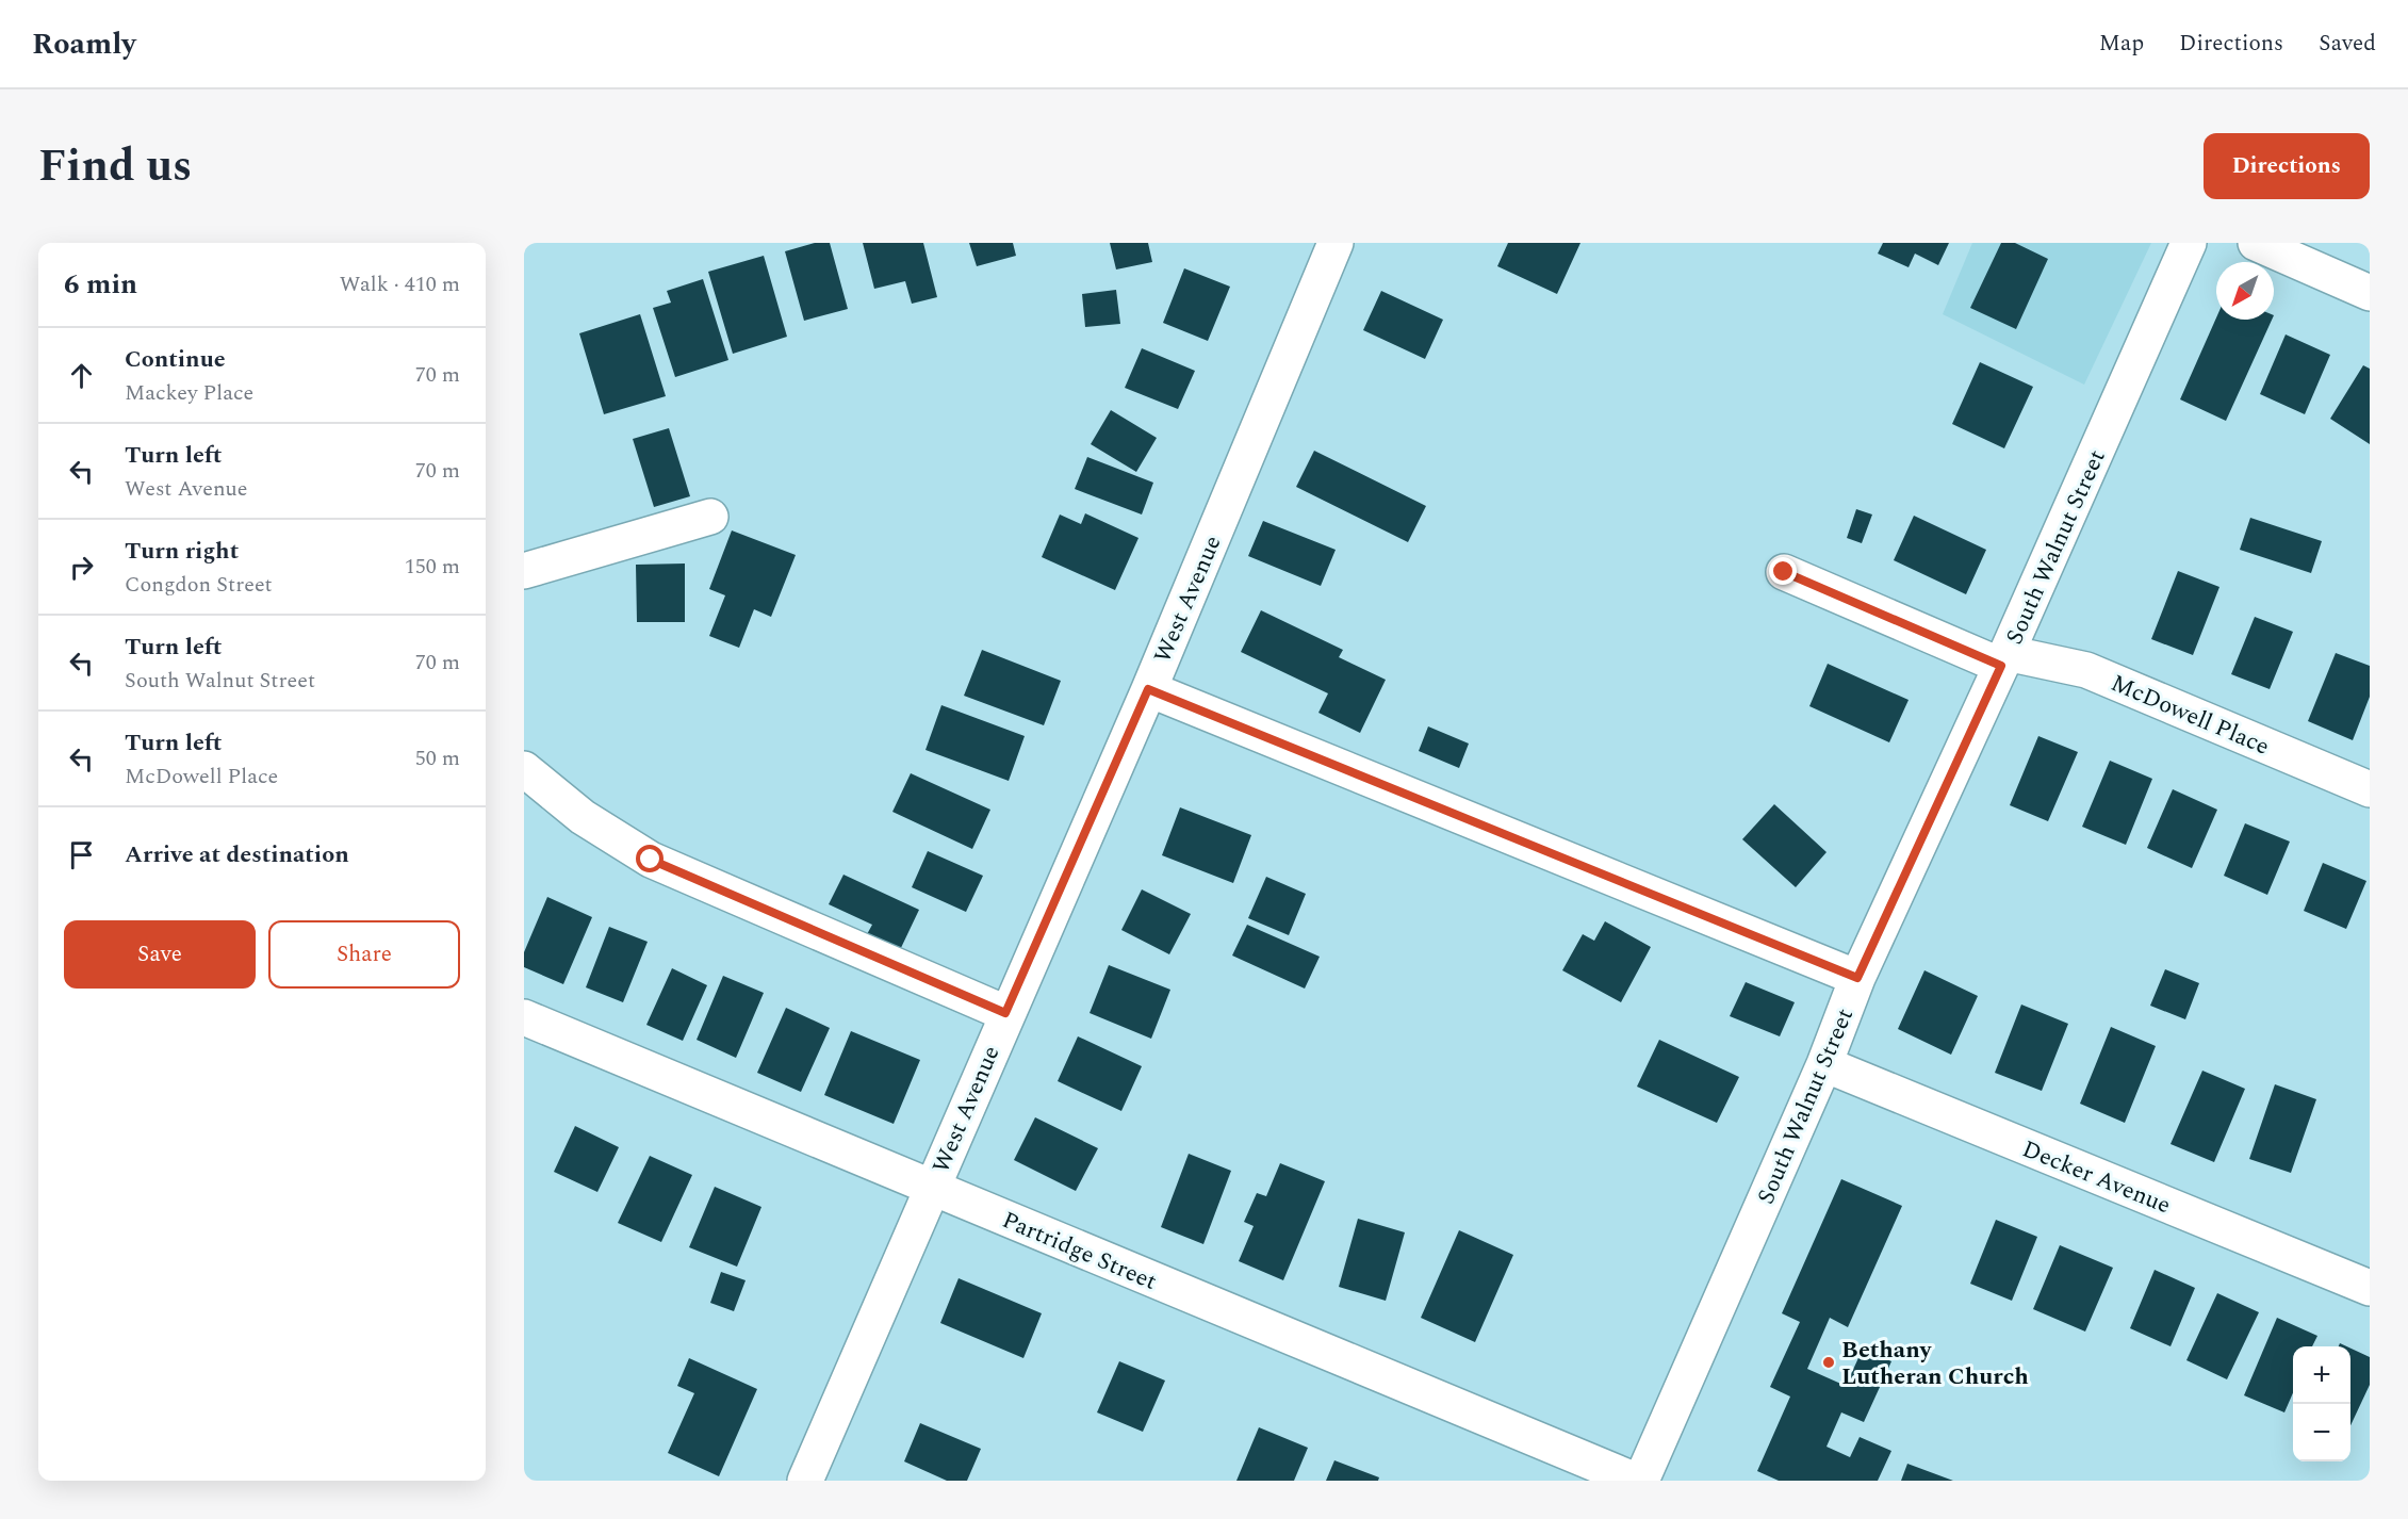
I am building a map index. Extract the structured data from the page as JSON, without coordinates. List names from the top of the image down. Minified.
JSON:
{"streets":{"street":["South Walnut Street","West Avenue","McDowell Place","Decker Avenue","Partridge Street"]},"crossings":[["South Walnut Street","McDowell Place"],["South Walnut Street","Decker Avenue"],["West Avenue","Partridge Street"]],"places":["Bethany Lutheran Church"],"north":"bottom left","page":{"header":"Roamly","nav":["Map","Directions","Saved"],"title":"Find us","buttons":["Directions",["Save","Share"]],"heading":["6 min","Walk · 410 m"],"list":[["Continue","Mackey Place","70 m"],["Turn left","West Avenue","70 m"],["Turn right","Congdon Street","150 m"],["Turn left","South Walnut Street","70 m"],["Turn left","McDowell Place","50 m"],"Arrive at destination"],"map_buttons":["+","−"]}}
